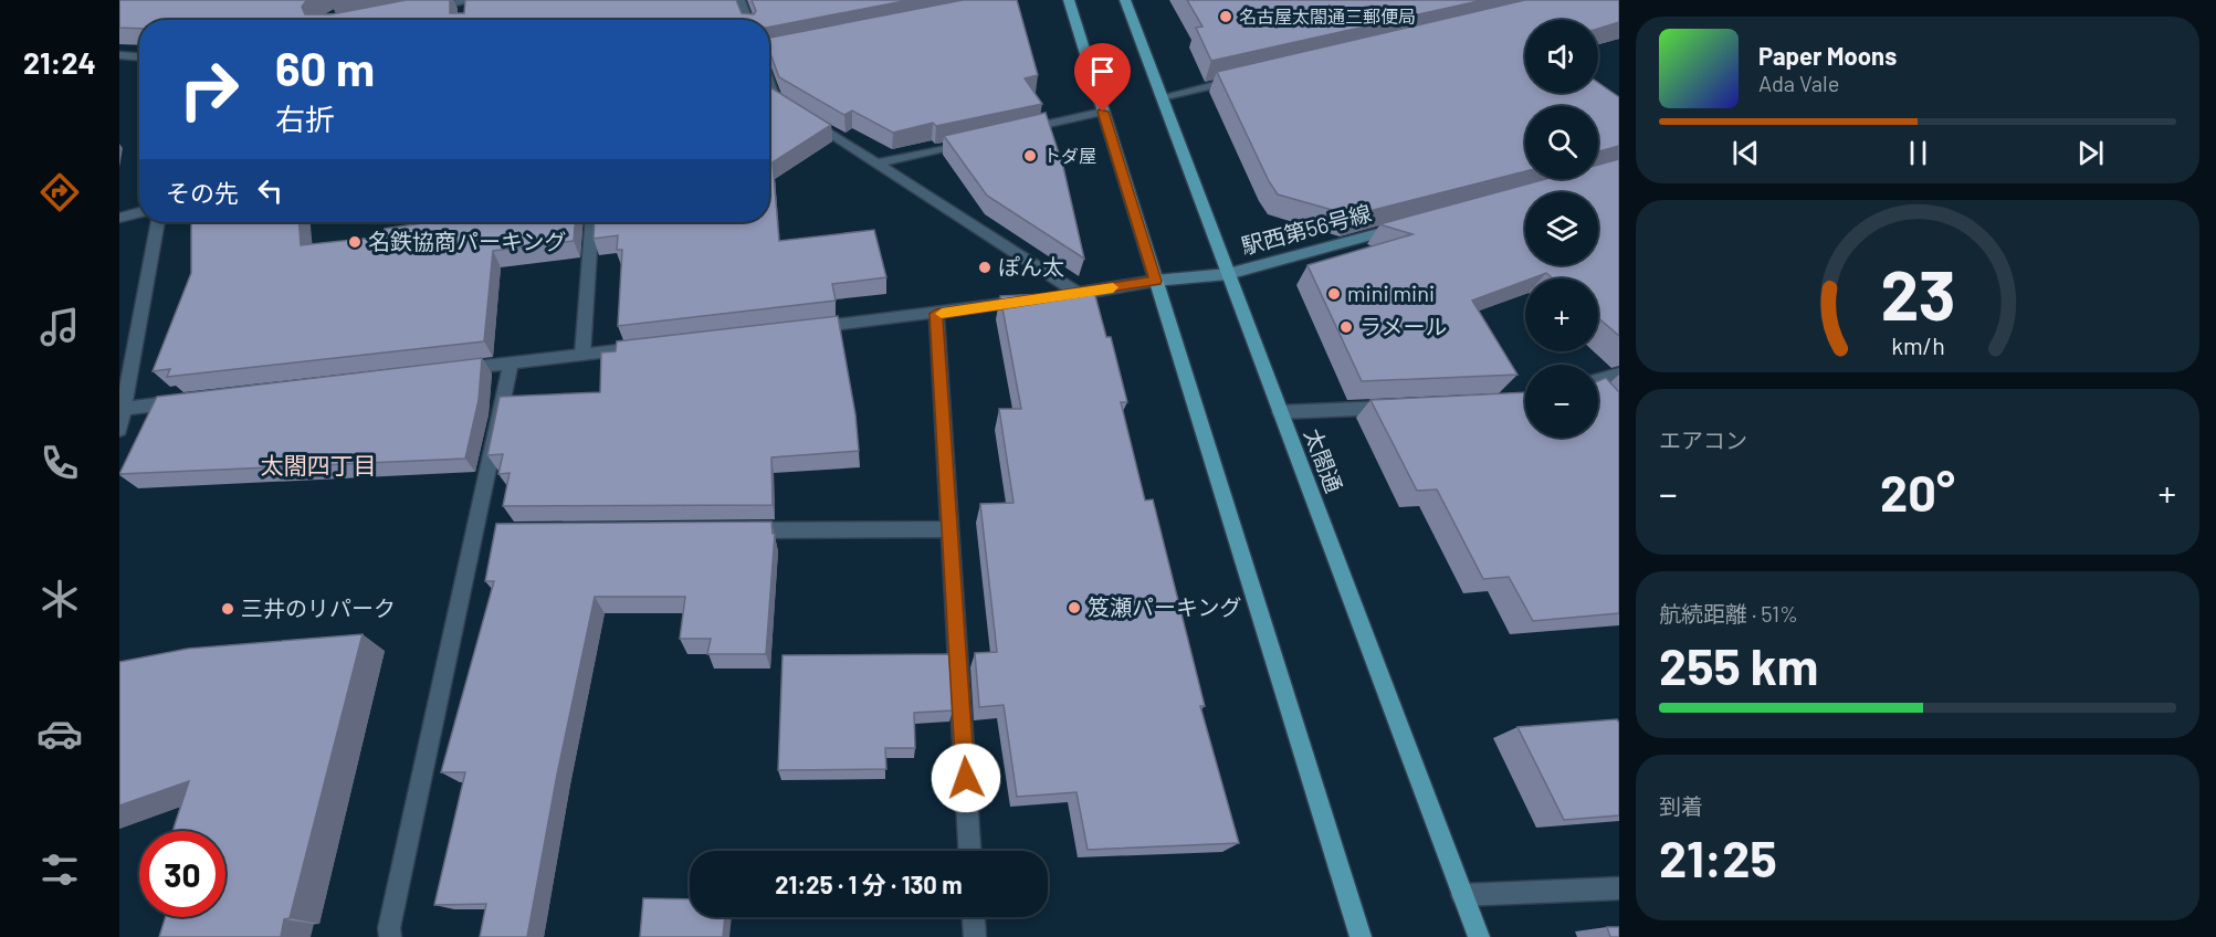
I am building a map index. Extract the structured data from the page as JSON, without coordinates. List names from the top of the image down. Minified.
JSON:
{"streets":{"main road":["太閤通"],"street":["駅西第56号線"]},"crossings":[["駅西第56号線","太閤通"]],"districts":["太閤四丁目"],"places":["名古屋太閤通三郵便局","トダ屋","名鉄協商パーキング","ぽん太","mini mini","ラメール","笈瀬パーキング","三井のリパーク"],"page":{"tabs":"21:24","map_buttons":["+","−"],"turn":["60 m","右折"],"song":["Paper Moons","Ada Vale"],"then":"その先","tile":["エアコン",["航続距離 · 51%","255 km"],["到着","21:25"]],"heat":["−","20°","+"],"limit":"30","trip":"21:25 · 1 分 · 130 m","gauge":["23","km/h"]}}
